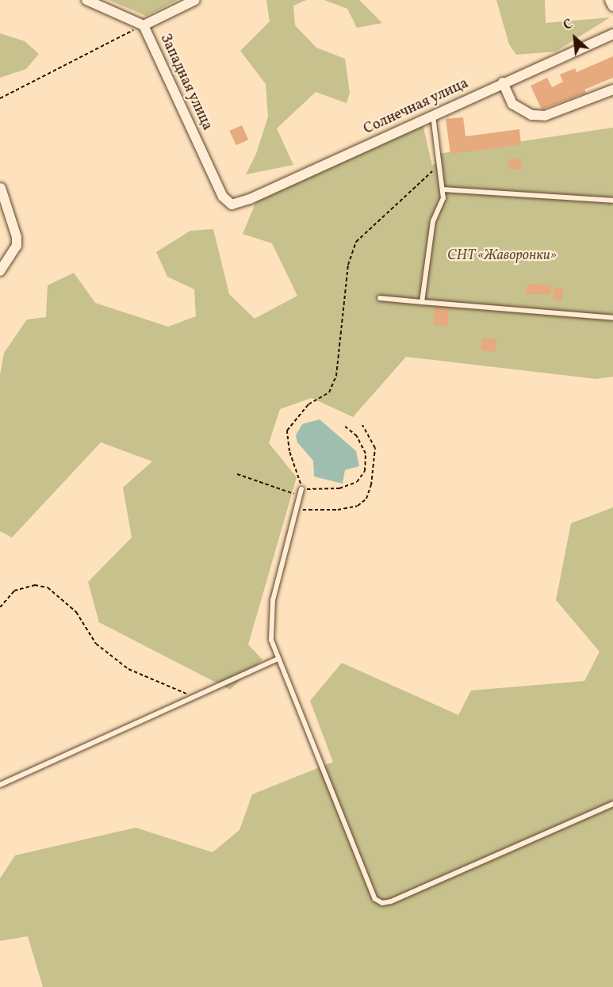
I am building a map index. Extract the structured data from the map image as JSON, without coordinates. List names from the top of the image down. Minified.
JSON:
{"streets":{"street":["Западная улица","Солнечная улица"]},"crossings":[["Западная улица","Солнечная улица"]],"parks":["СНТ «Жаворонки»"],"north":"top left"}
